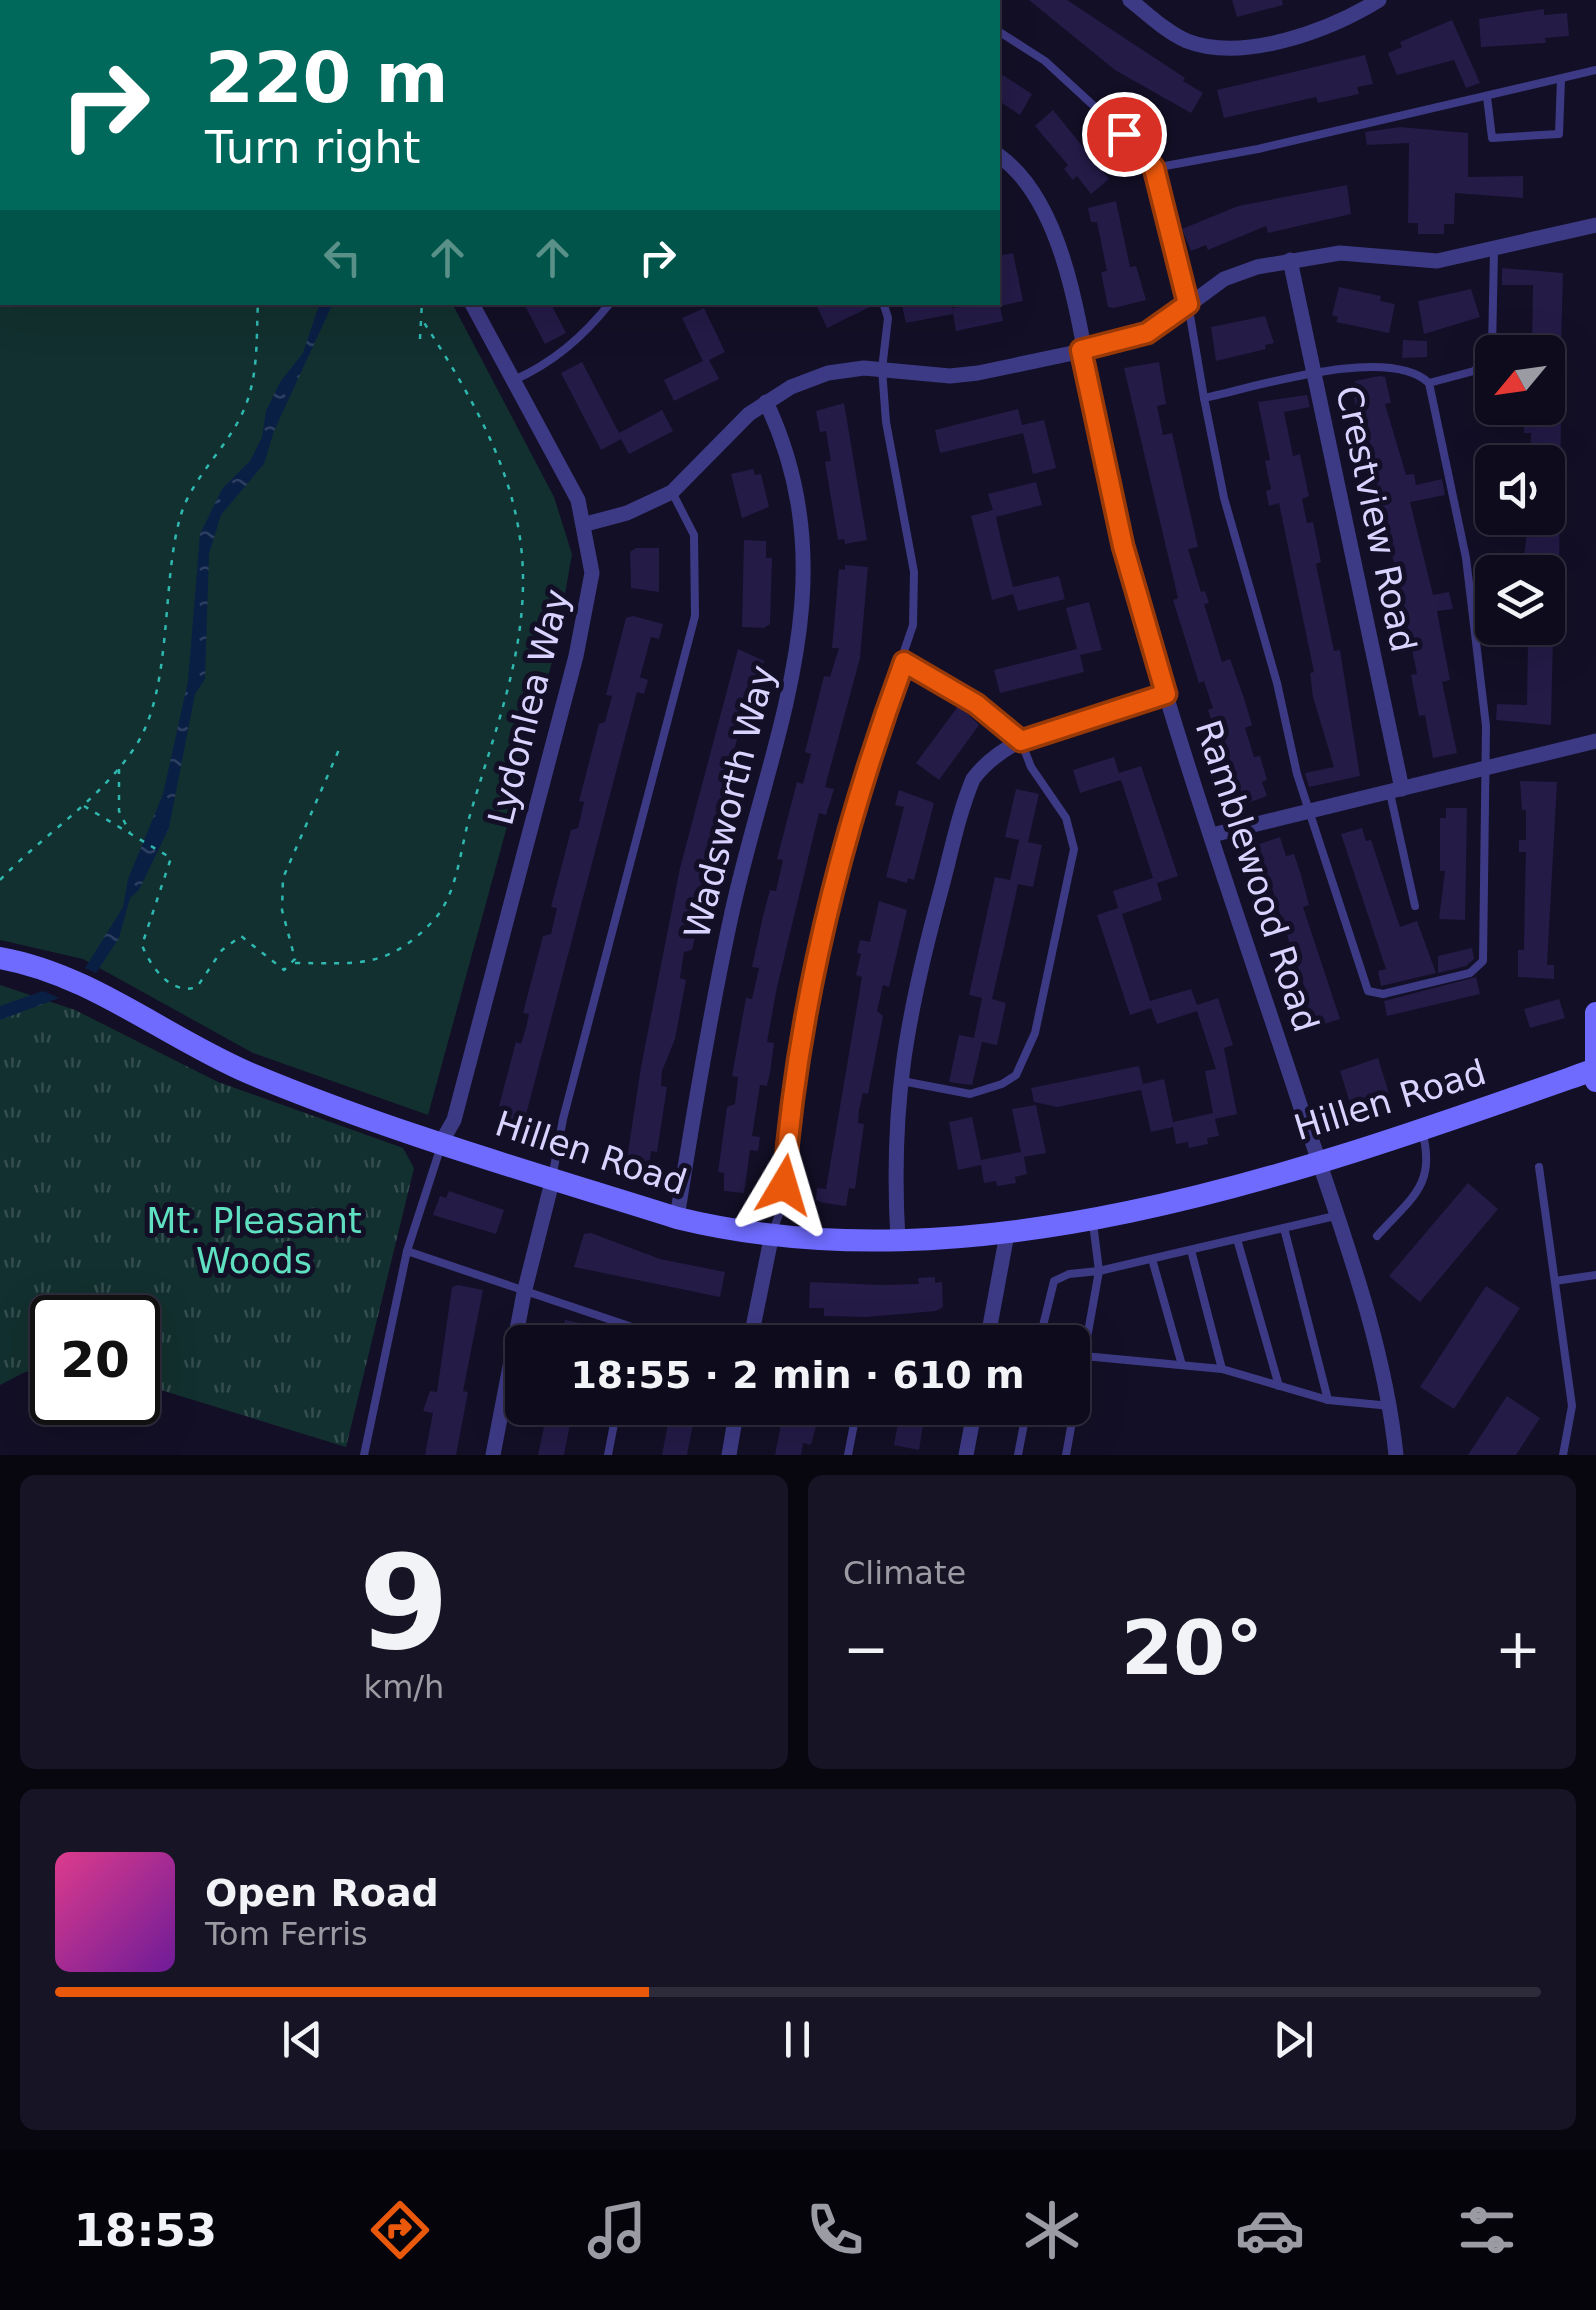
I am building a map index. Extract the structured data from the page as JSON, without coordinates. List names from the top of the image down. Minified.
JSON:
{"streets":{"street":["Crestview Road","Lydonlea Way","Wadsworth Way","Ramblewood Road","Hillen Road"]},"crossings":[["Lydonlea Way","Hillen Road"],["Wadsworth Way","Hillen Road"],["Ramblewood Road","Hillen Road"]],"parks":["Mt. Pleasant Woods"],"north":"bottom left","page":{"turn":["220 m","Turn right"],"limit":"20","trip":"18:55 · 2 min · 610 m","tile":[["9","km/h"],"Climate"],"heat":["−","20°","+"],"song":["Open Road","Tom Ferris"],"tabs":"18:53"}}
